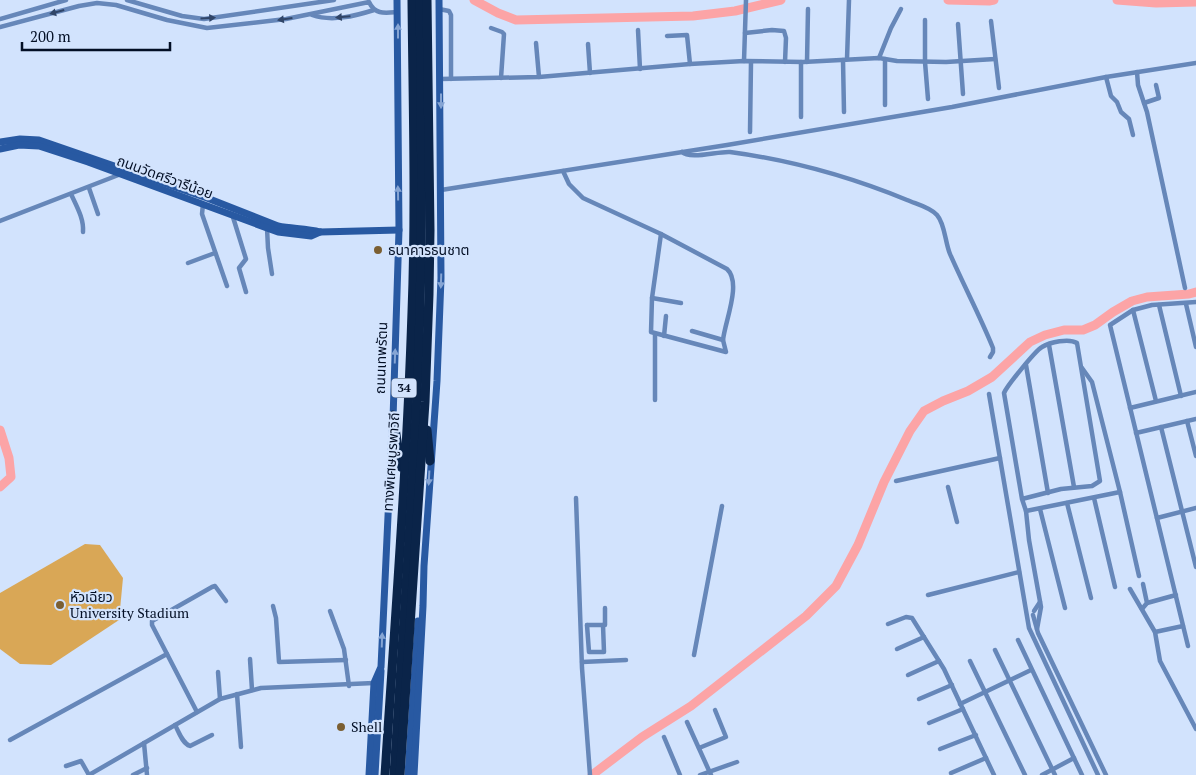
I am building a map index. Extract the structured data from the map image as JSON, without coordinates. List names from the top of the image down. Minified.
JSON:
{"streets":{"highway":["ถนนเทพรัตน","34","ทางพิเศษบูรพาวิถี"],"main road":["ถนนวัดศรีวารีน้อย"]},"crossings":[["ถนนวัดศรีวารีน้อย","ถนนเทพรัตน"],["ถนนเทพรัตน","ทางพิเศษบูรพาวิถี"]],"places":["ธนาคารธนชาต","หัวเฉียว University Stadium","Shell"],"scale_bar":"200 m"}
